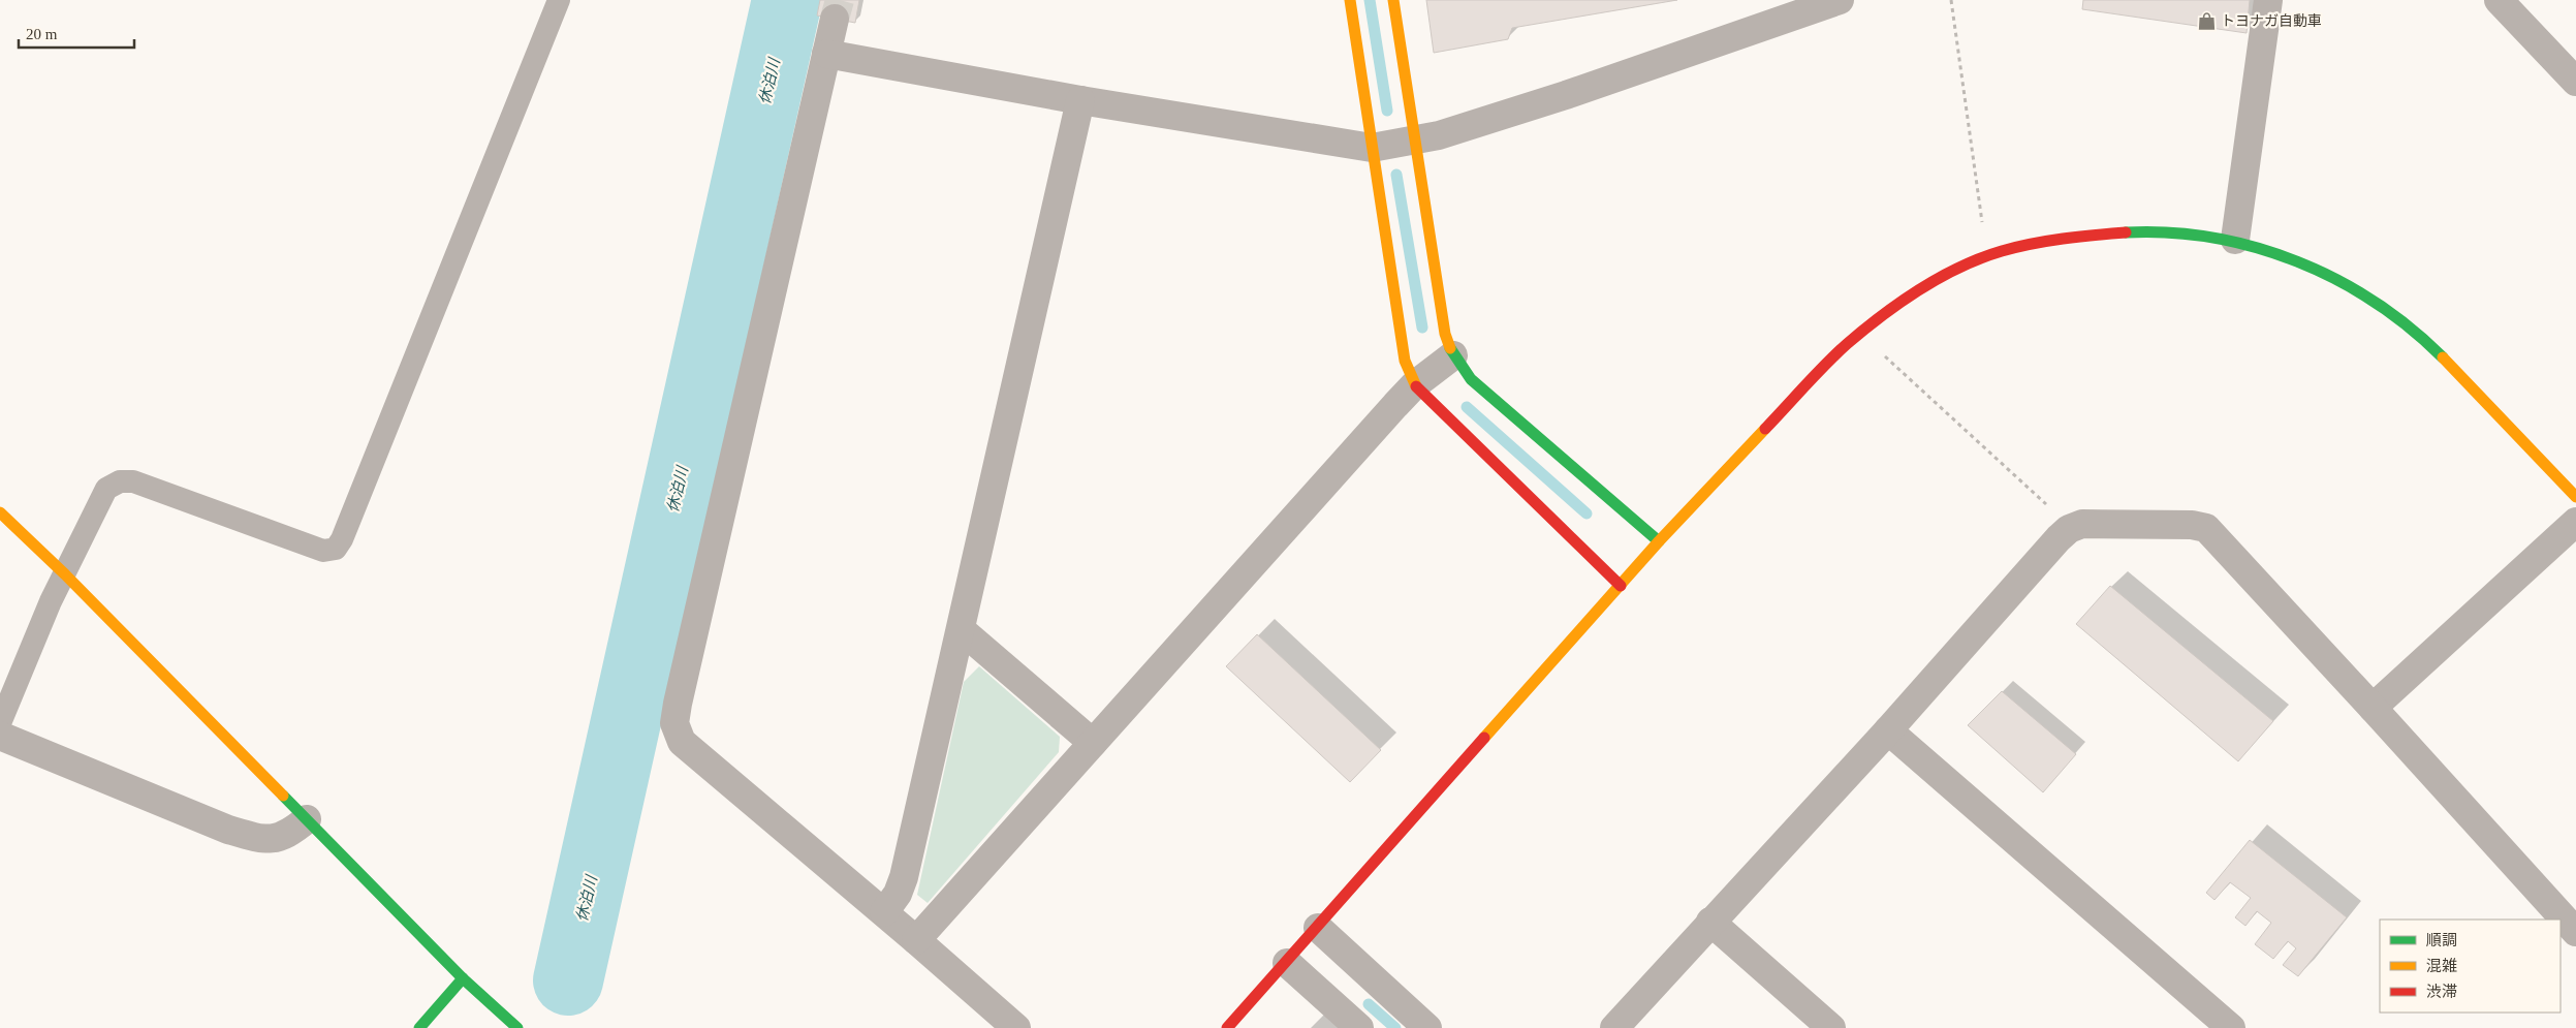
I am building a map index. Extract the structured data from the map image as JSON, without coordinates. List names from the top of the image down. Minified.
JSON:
{"water":["休泊川"],"places":{"shop":["トヨナガ自動車"]},"legend":["順調","混雑","渋滞"],"scale_bar":"20 m"}
